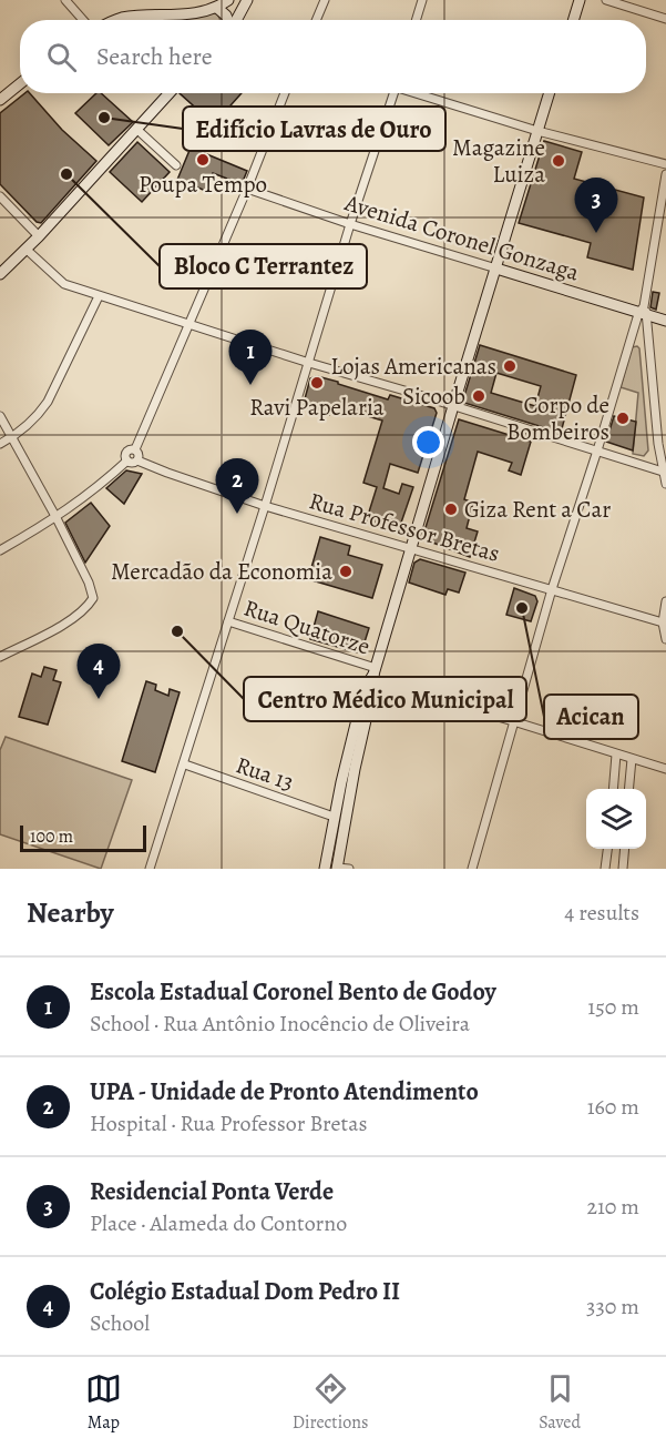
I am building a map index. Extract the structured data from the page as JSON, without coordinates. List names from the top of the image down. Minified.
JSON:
{"streets":{"main road":["Avenida Coronel Gonzaga"],"street":["Rua Professor Bretas","Rua Quatorze","Rua 13"]},"places":["Edifício Lavras de Ouro","Poupa Tempo","Magazine Luiza","Bloco C Terrantez","Lojas Americanas","Ravi Papelaria","Sicoob","Corpo de Bombeiros","Giza Rent a Car","Mercadão da Economia","Acican","Centro Médico Municipal"],"scale_bar":"100 m","page":{"search":"Search here","pins":["3","1","2","4"],"scale":"100 m","heading":["Nearby","4 results"],"list":[{"mark":"1","name":"Escola Estadual Coronel Bento de Godoy","note":"School · Rua Antônio Inocêncio de Oliveira","value":"150 m"},{"mark":"2","name":"UPA - Unidade de Pronto Atendimento","note":"Hospital · Rua Professor Bretas","value":"160 m"},{"mark":"3","name":"Residencial Ponta Verde","note":"Place · Alameda do Contorno","value":"210 m"},{"mark":"4","name":"Colégio Estadual Dom Pedro II","note":"School","value":"330 m"}],"nav":["Map","Directions","Saved"]}}
